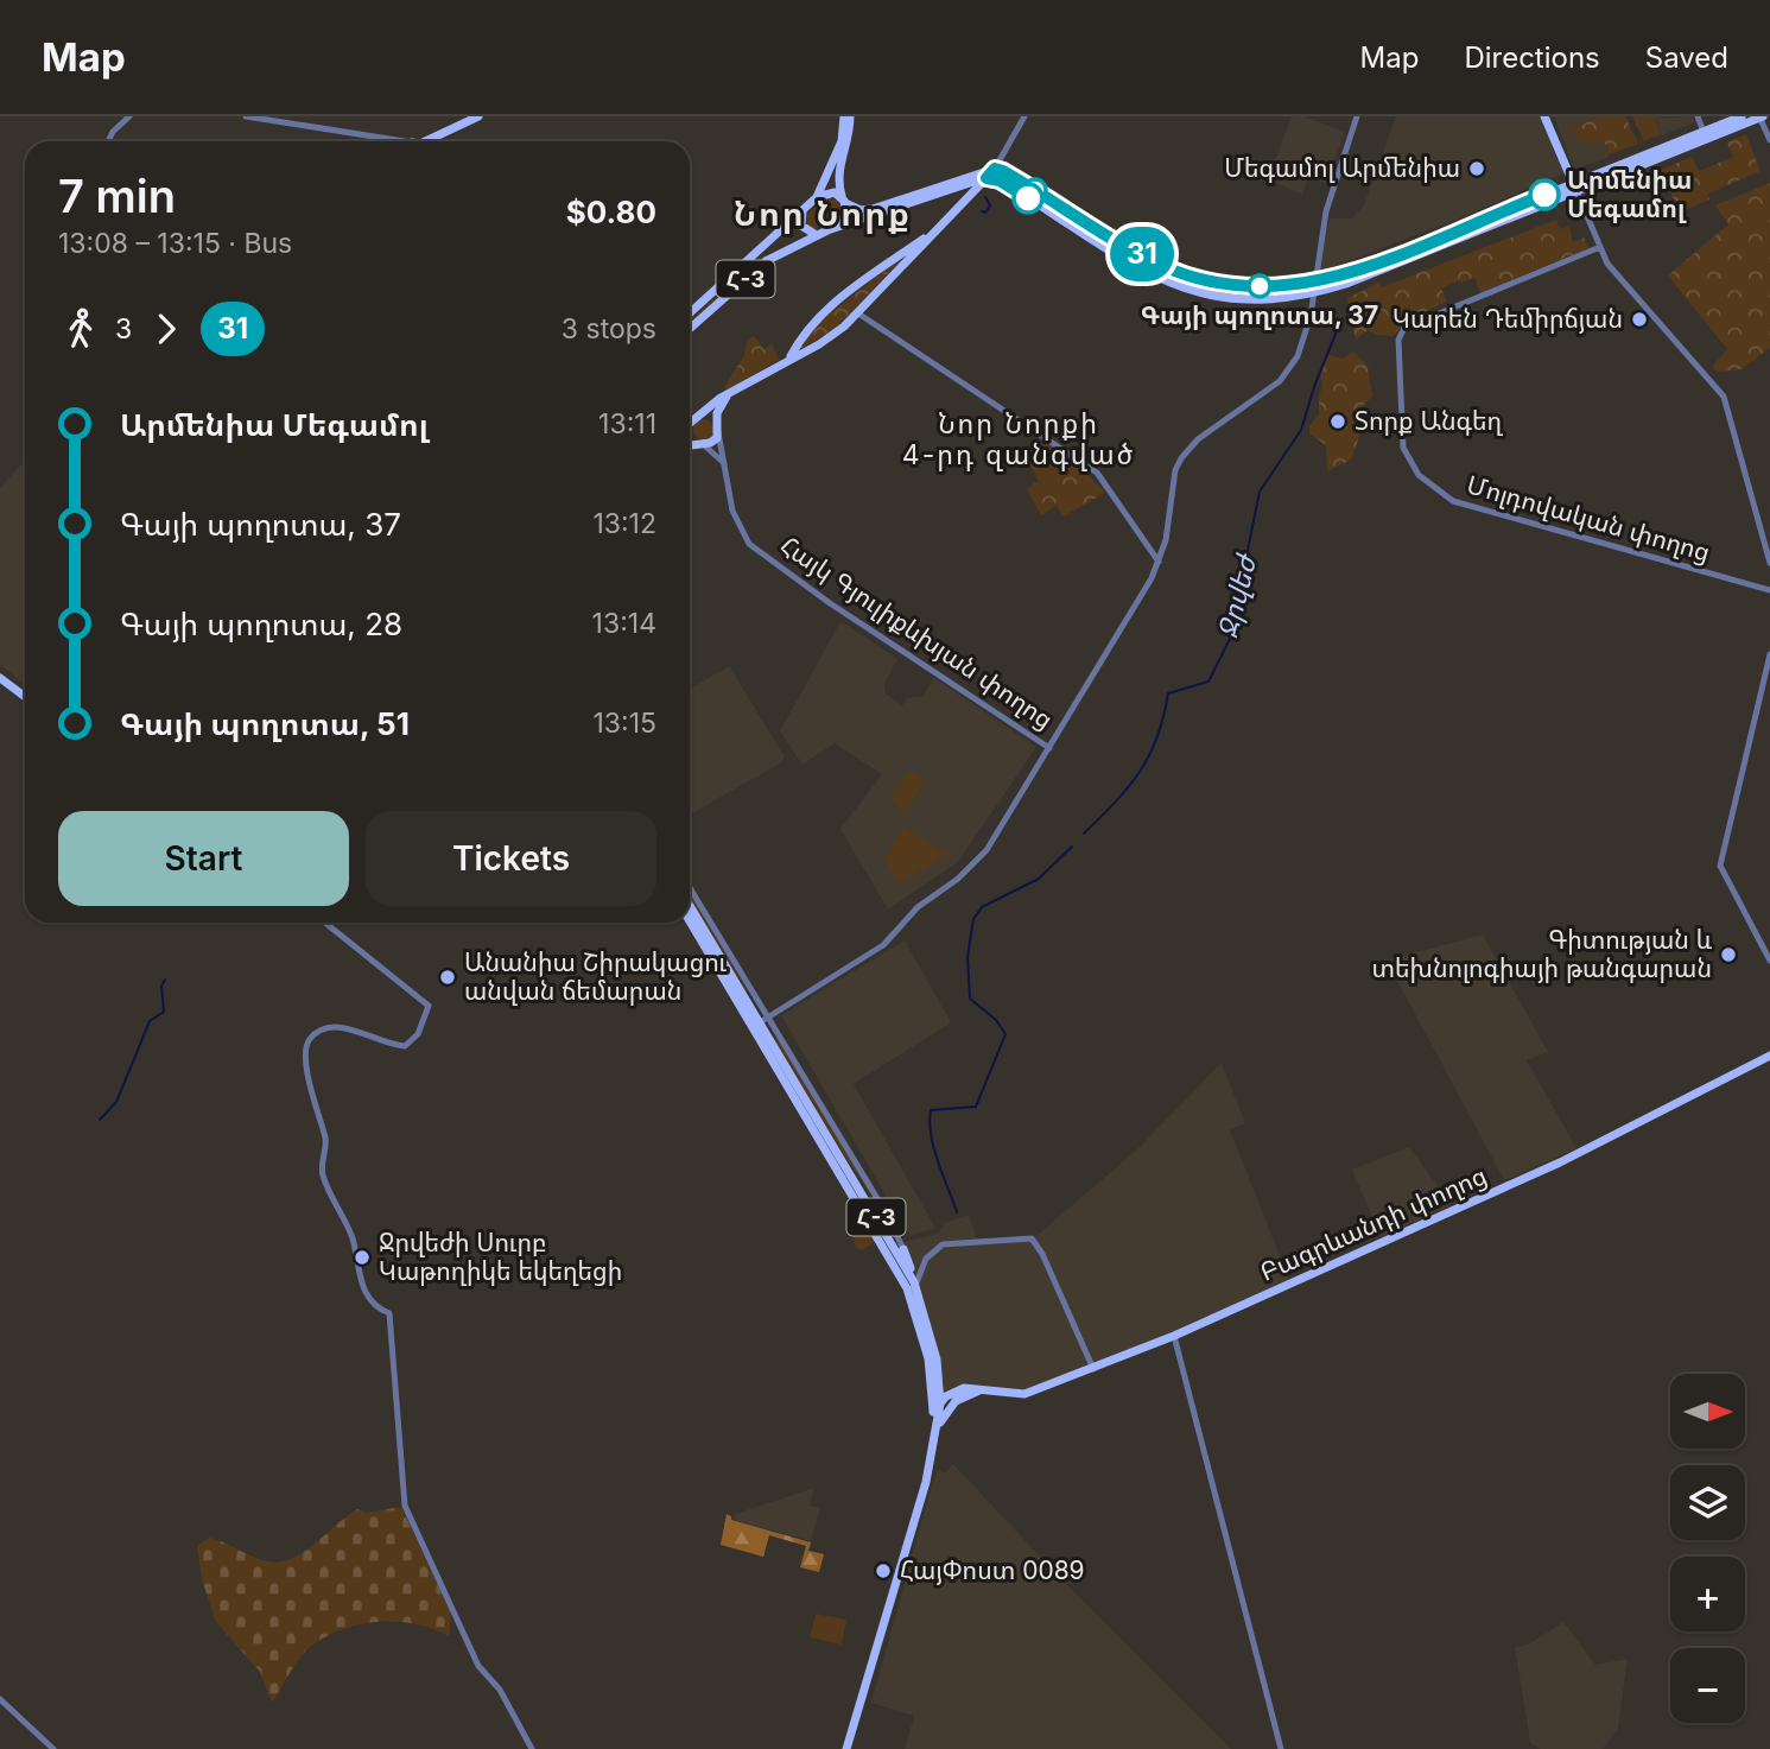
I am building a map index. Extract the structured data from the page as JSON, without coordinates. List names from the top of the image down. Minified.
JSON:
{"streets":{"main road":["Հ-3","Բագրևանդի փողոց"],"street":["Մոլդովական փողոց","Հայկ Գյուլիքևխյան փողոց"]},"crossings":[["Հ-3","Բագրևանդի փողոց"]],"districts":["Նոր Նորք","Նոր Նորքի 4-րդ զանգված"],"water":["Ջրվեժ"],"places":["Մեգամոլ Արմենիա","Արմենիա Մեգամոլ","Գայի պողոտա, 37","Կարեն Դեմիրճյան","Տորք Անգեղ","Գիտության և տեխնոլոգիայի թանգարան","Անանիա Շիրակացու անվան ճեմարան","Ջրվեժի Սուրբ Կաթողիկե եկեղեցի","ՀայՓոստ 0089"],"lines":["bus line 31"],"north":"right","page":{"header":"Map","nav":["Map","Directions","Saved"],"on_map":"31","heading":["7 min","13:08 – 13:15 · Bus","$0.80"],"legs":["3","31","3 stops"],"list":[{"name":"Արմենիա Մեգամոլ","value":"13:11"},{"name":"Գայի պողոտա, 37","value":"13:12"},{"name":"Գայի պողոտա, 28","value":"13:14"},{"name":"Գայի պողոտա, 51","value":"13:15"}],"buttons":["Start","Tickets"],"map_buttons":["+","−"]}}
